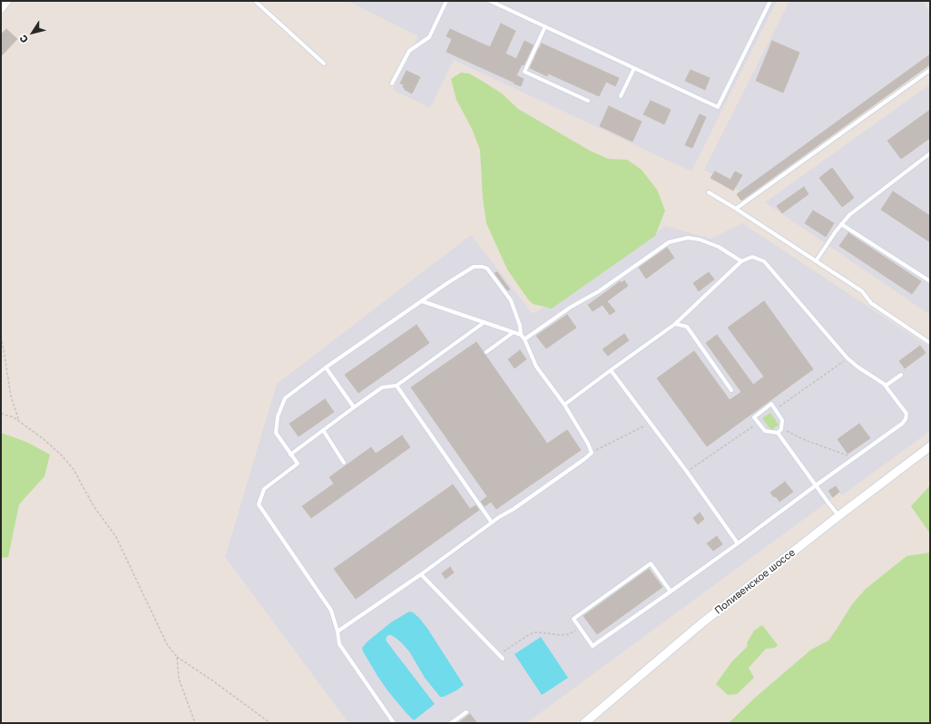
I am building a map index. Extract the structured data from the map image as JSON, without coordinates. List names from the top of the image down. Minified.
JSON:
{"streets":{"street":["Поливенское шоссе"]},"north":"bottom left"}
